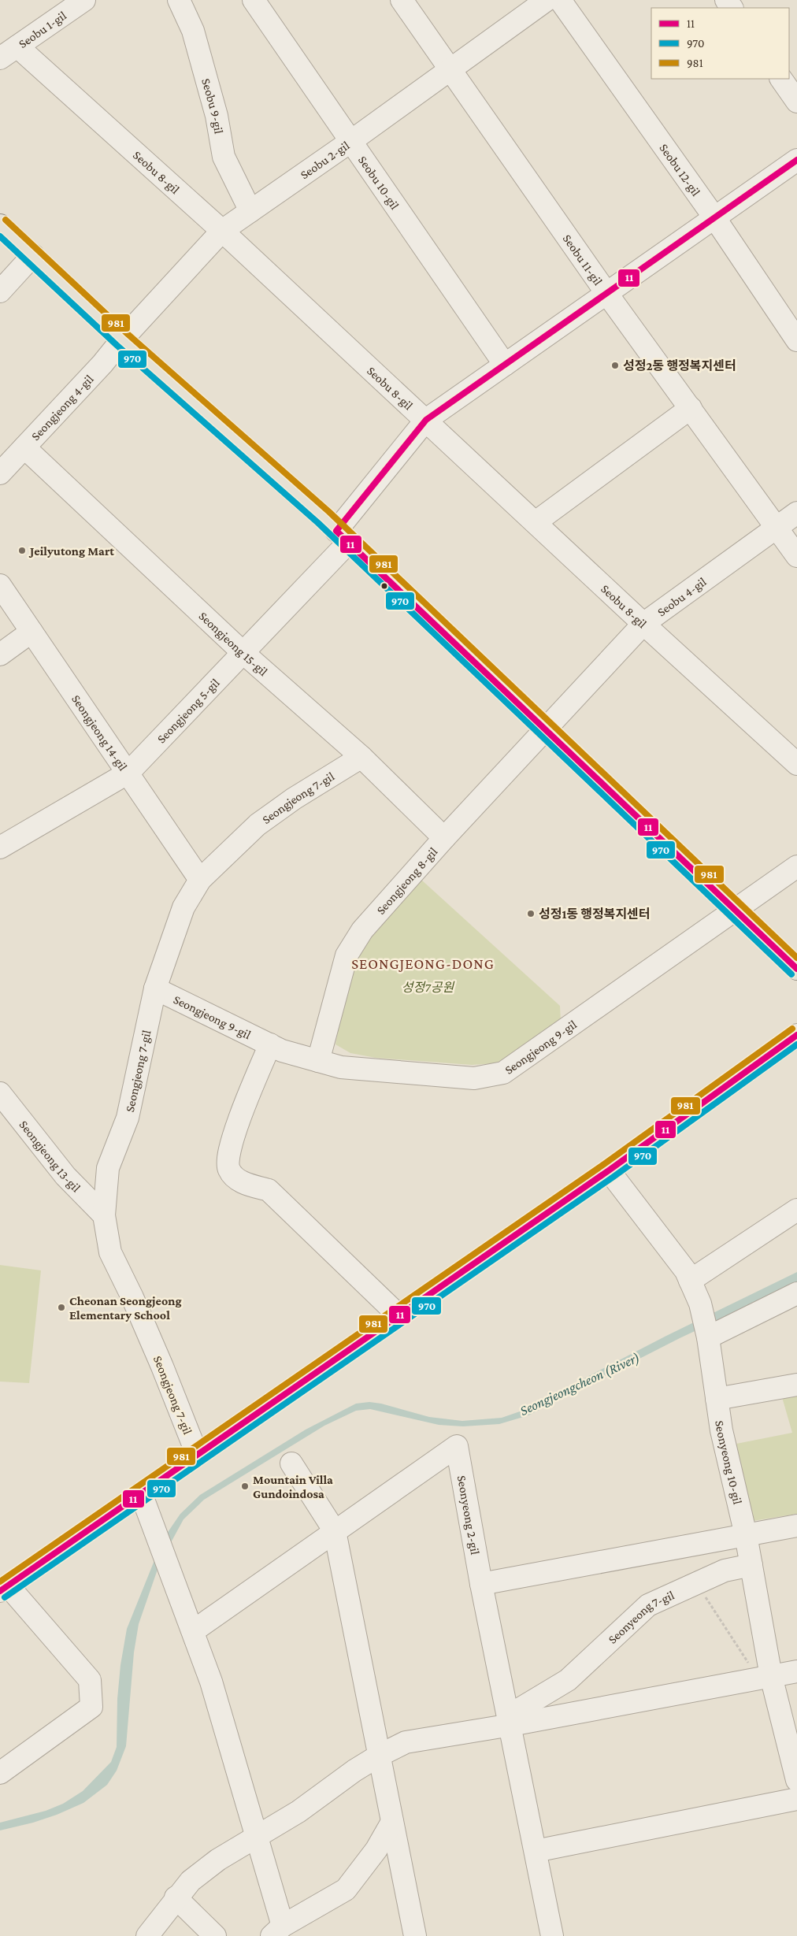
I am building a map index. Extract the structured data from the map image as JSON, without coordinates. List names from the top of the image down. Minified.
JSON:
{"streets":{"street":["Seobu 1-gil","Seobu 9-gil","Seobu 2-gil","Seobu 12-gil","Seobu 8-gil","Seobu 10-gil","Seobu 11-gil","Seongjeong 4-gil","Seobu 4-gil","Seongjeong 15-gil","Seongjeong 5-gil","Seongjeong 14-gil","Seongjeong 7-gil","Seongjeong 8-gil","Seongjeong 9-gil","Seongjeong 13-gil","Seonyeong 10-gil","Seonyeong 2-gil","Seonyeong 7-gil"]},"crossings":[["Seobu 1-gil","Seobu 8-gil"],["Seobu 9-gil","Seobu 2-gil"],["Seobu 2-gil","Seobu 8-gil"],["Seobu 2-gil","Seobu 10-gil"],["Seobu 2-gil","Seobu 11-gil"],["Seobu 2-gil","Seongjeong 4-gil"],["Seobu 12-gil","Seongjeong 5-gil"],["Seobu 8-gil","Seobu 4-gil"],["Seobu 8-gil","Seongjeong 5-gil"],["Seobu 10-gil","Seongjeong 5-gil"],["Seobu 11-gil","Seobu 4-gil"],["Seobu 11-gil","Seongjeong 5-gil"],["Seongjeong 4-gil","Seongjeong 15-gil"],["Seobu 4-gil","Seongjeong 8-gil"],["Seongjeong 15-gil","Seongjeong 5-gil"],["Seongjeong 15-gil","Seongjeong 7-gil"],["Seongjeong 15-gil","Seongjeong 8-gil"],["Seongjeong 5-gil","Seongjeong 14-gil"],["Seongjeong 14-gil","Seongjeong 7-gil"],["Seongjeong 7-gil","Seongjeong 9-gil"],["Seongjeong 7-gil","Seongjeong 13-gil"],["Seongjeong 8-gil","Seongjeong 9-gil"],["Seonyeong 10-gil","Seonyeong 7-gil"]],"districts":["SEONGJEONG-DONG"],"water":["Seongjeongcheon (River)"],"parks":["성정7공원"],"places":["성정2동 행정복지센터","Jeilyutong Mart","성정1동 행정복지센터","Cheonan Seongjeong Elementary School","Mountain Villa Gundoindosa"],"lines":["transit line 11","transit line 981","transit line 970"],"legend":["11","970","981"]}
